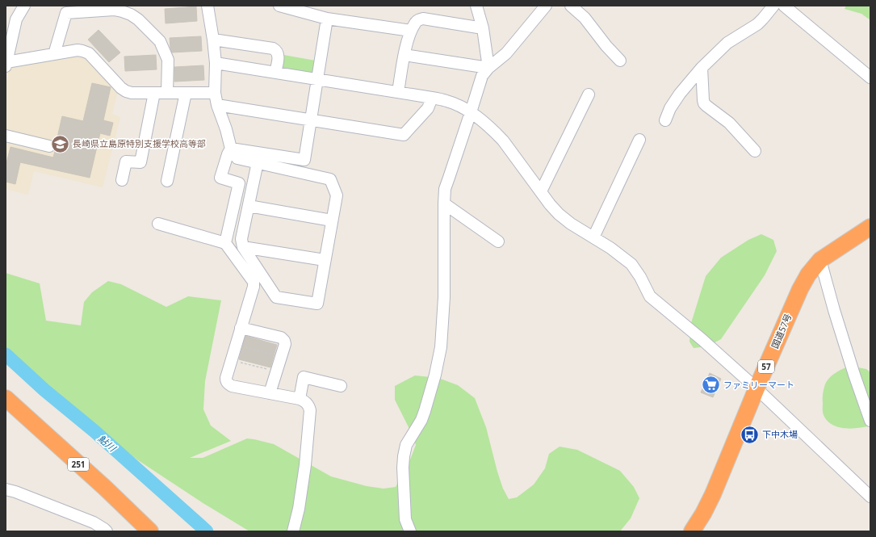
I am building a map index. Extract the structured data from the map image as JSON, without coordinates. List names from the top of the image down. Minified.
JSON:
{"streets":{"highway":["国道57号","57","251"]},"water":["鮎川"],"places":{"school or university":["長崎県立島原特別支援学校高等部"],"supermarket":["ファミリーマート"],"bus stop":["下中木場"]}}
